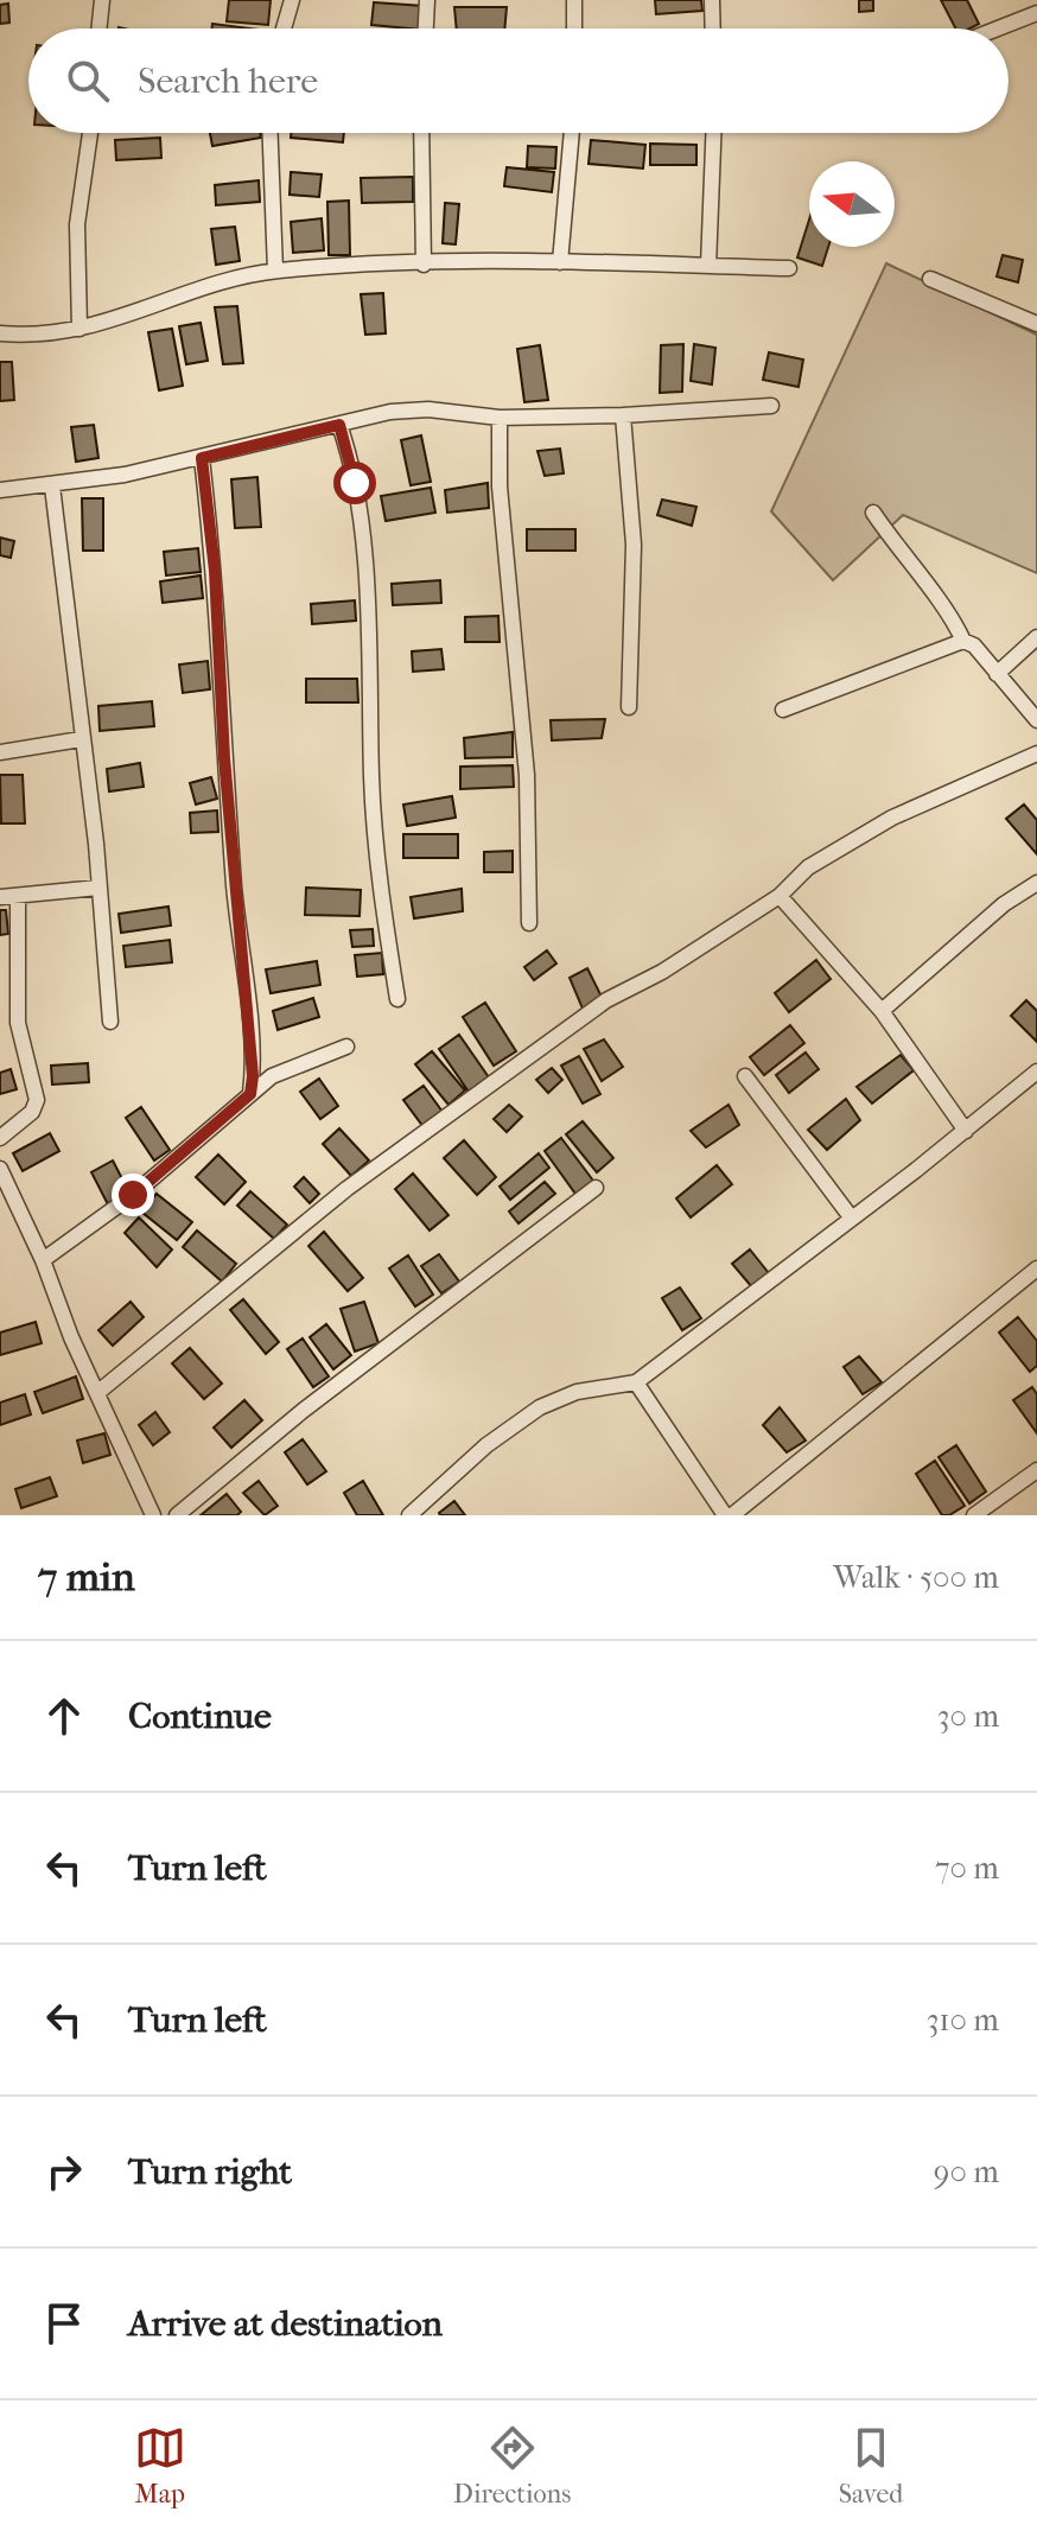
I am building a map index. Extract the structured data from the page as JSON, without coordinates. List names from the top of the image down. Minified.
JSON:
{"north":"left","page":{"search":"Search here","heading":["7 min","Walk · 500 m"],"list":[["Continue","30 m"],["Turn left","70 m"],["Turn left","310 m"],["Turn right","90 m"],"Arrive at destination"],"nav":["Map","Directions","Saved"]}}
